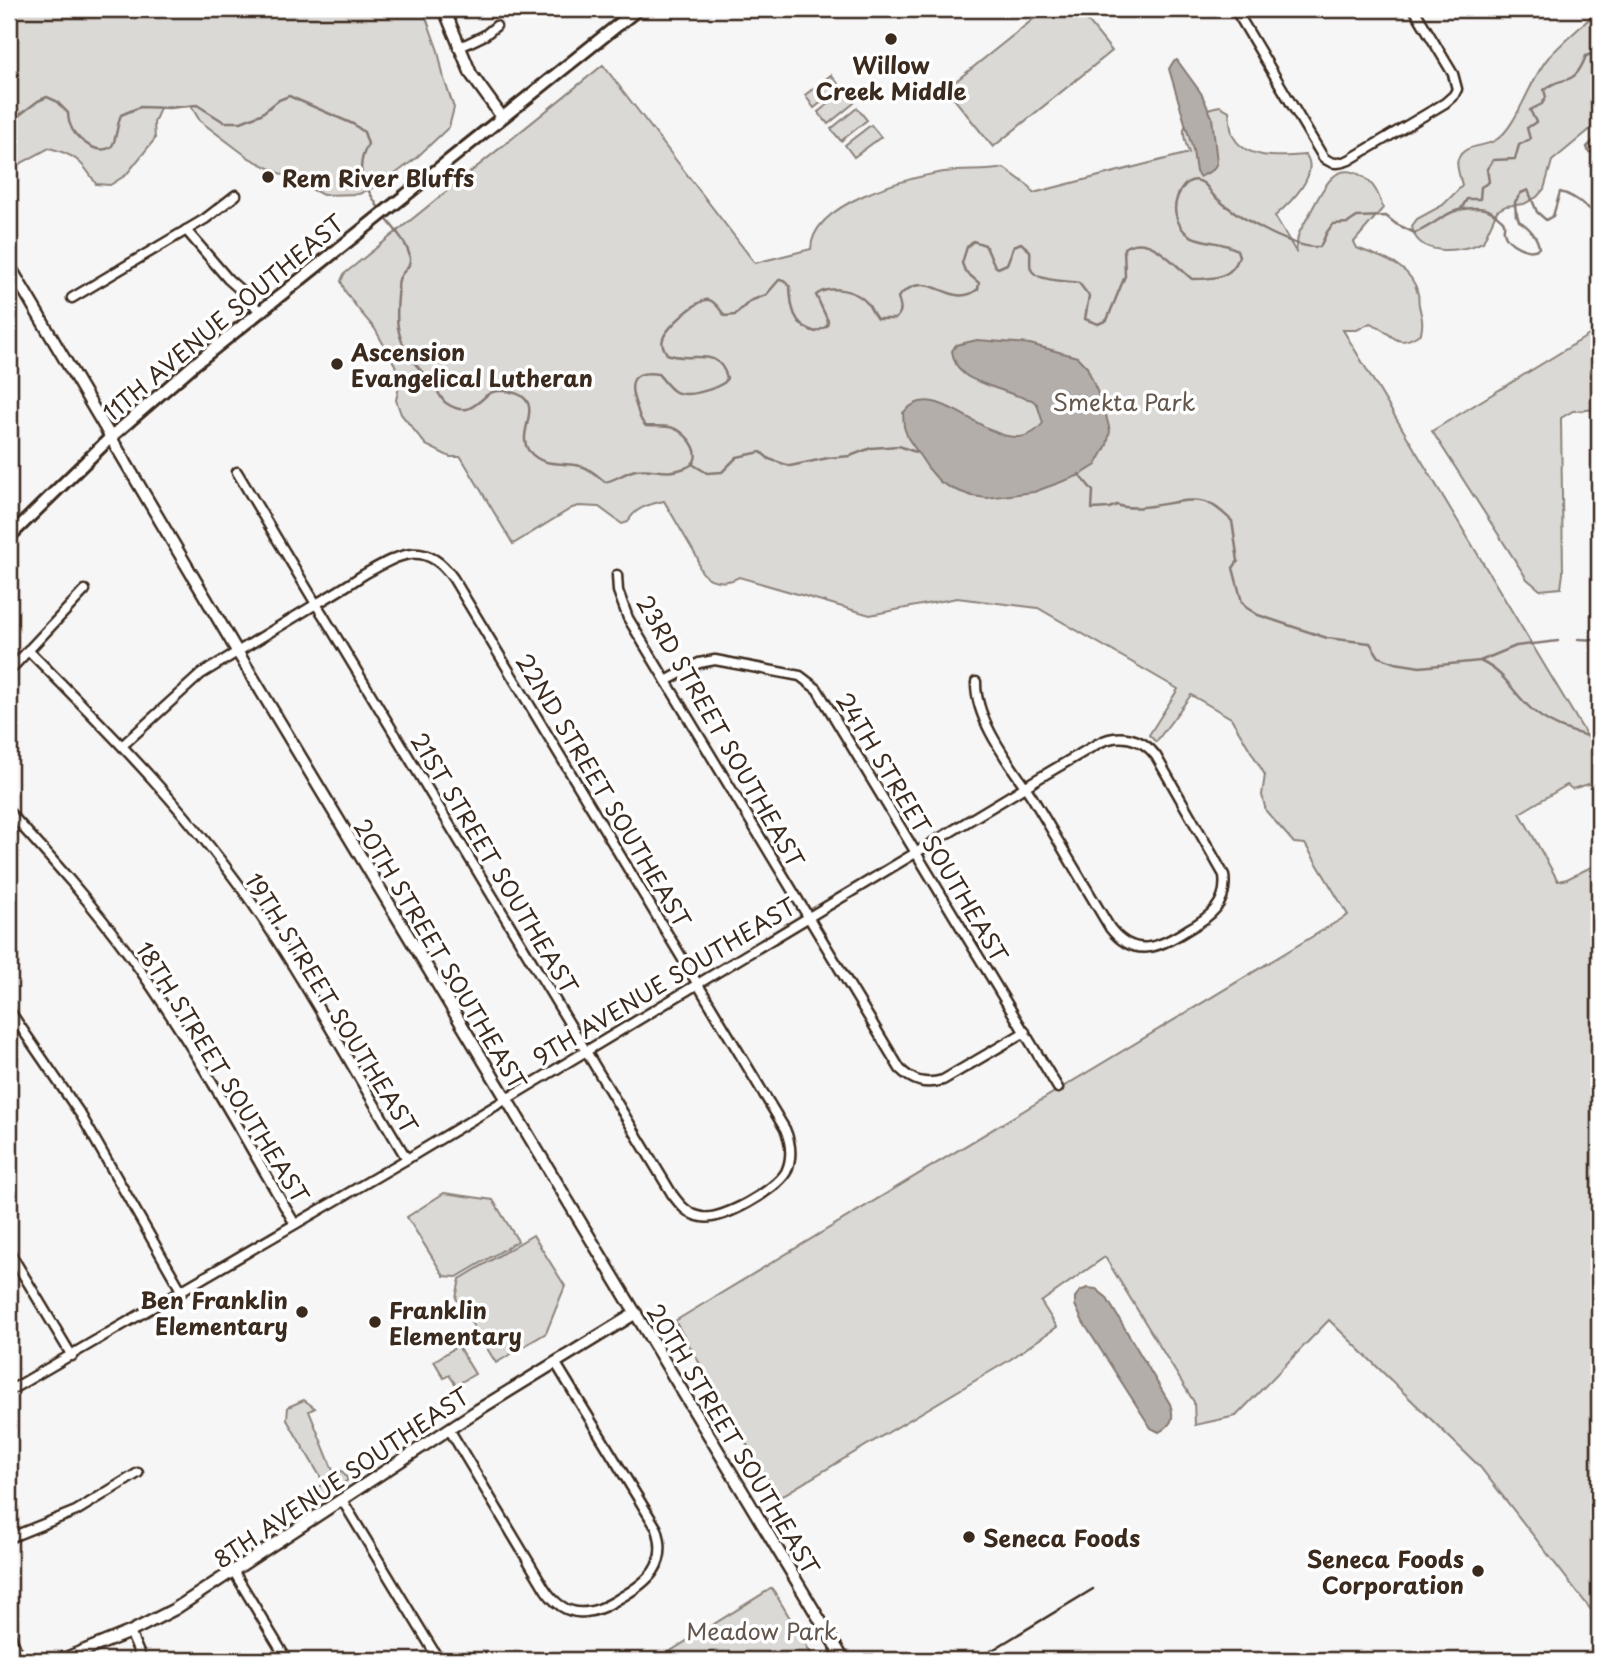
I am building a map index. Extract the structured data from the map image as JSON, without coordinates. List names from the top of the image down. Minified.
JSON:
{"streets":{"main road":["11TH AVENUE SOUTHEAST"],"street":["23RD STREET SOUTHEAST","22ND STREET SOUTHEAST","24TH STREET SOUTHEAST","21ST STREET SOUTHEAST","20TH STREET SOUTHEAST","9TH AVENUE SOUTHEAST","19TH STREET SOUTHEAST","18TH STREET SOUTHEAST","8TH AVENUE SOUTHEAST"]},"crossings":[["11TH AVENUE SOUTHEAST","20TH STREET SOUTHEAST"],["23RD STREET SOUTHEAST","24TH STREET SOUTHEAST"],["23RD STREET SOUTHEAST","9TH AVENUE SOUTHEAST"],["22ND STREET SOUTHEAST","21ST STREET SOUTHEAST"],["22ND STREET SOUTHEAST","9TH AVENUE SOUTHEAST"],["24TH STREET SOUTHEAST","9TH AVENUE SOUTHEAST"],["21ST STREET SOUTHEAST","9TH AVENUE SOUTHEAST"],["20TH STREET SOUTHEAST","9TH AVENUE SOUTHEAST"],["20TH STREET SOUTHEAST","8TH AVENUE SOUTHEAST"],["9TH AVENUE SOUTHEAST","19TH STREET SOUTHEAST"],["9TH AVENUE SOUTHEAST","18TH STREET SOUTHEAST"]],"parks":["Smekta Park","Meadow Park"],"places":["Willow Creek Middle","Rem River Bluffs","Ascension Evangelical Lutheran","Ben Franklin Elementary","Franklin Elementary","Seneca Foods","Seneca Foods Corporation"]}
